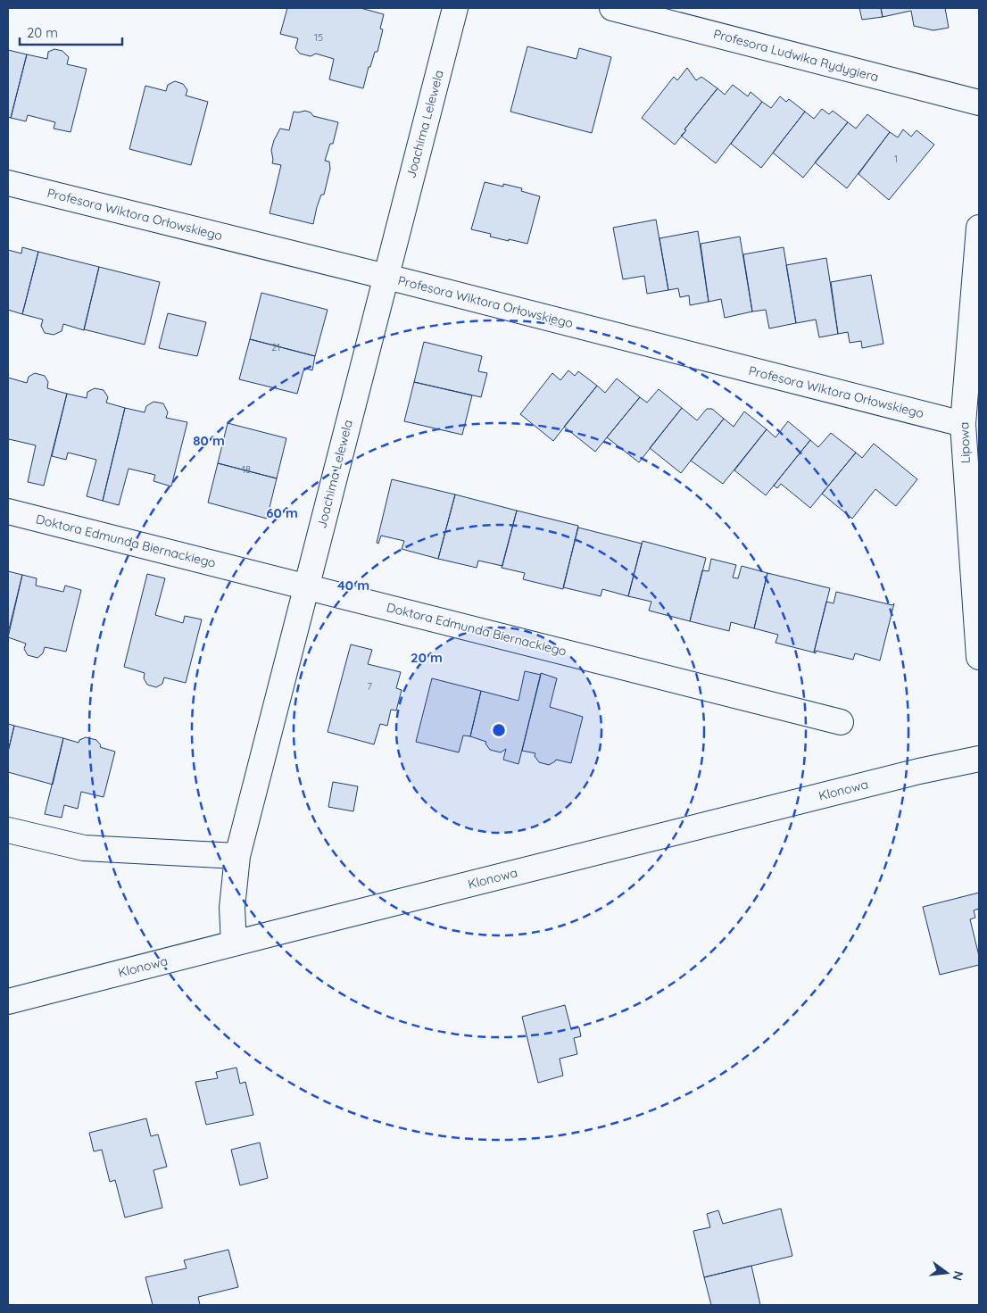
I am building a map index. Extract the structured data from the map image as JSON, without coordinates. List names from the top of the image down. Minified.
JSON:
{"streets":{"street":["Profesora Ludwika Rydygiera","Joachima Lelewela","Profesora Wiktora Orłowskiego","Lipowa","Doktora Edmunda Biernackiego","Klonowa"]},"crossings":[["Joachima Lelewela","Profesora Wiktora Orłowskiego"],["Joachima Lelewela","Doktora Edmunda Biernackiego"],["Joachima Lelewela","Klonowa"],["Profesora Wiktora Orłowskiego","Lipowa"]],"house_numbers":["15","1","21","18","7"],"scale_bar":"20 m","north":"right","rings":["80 m","60 m","40 m","20 m"]}
